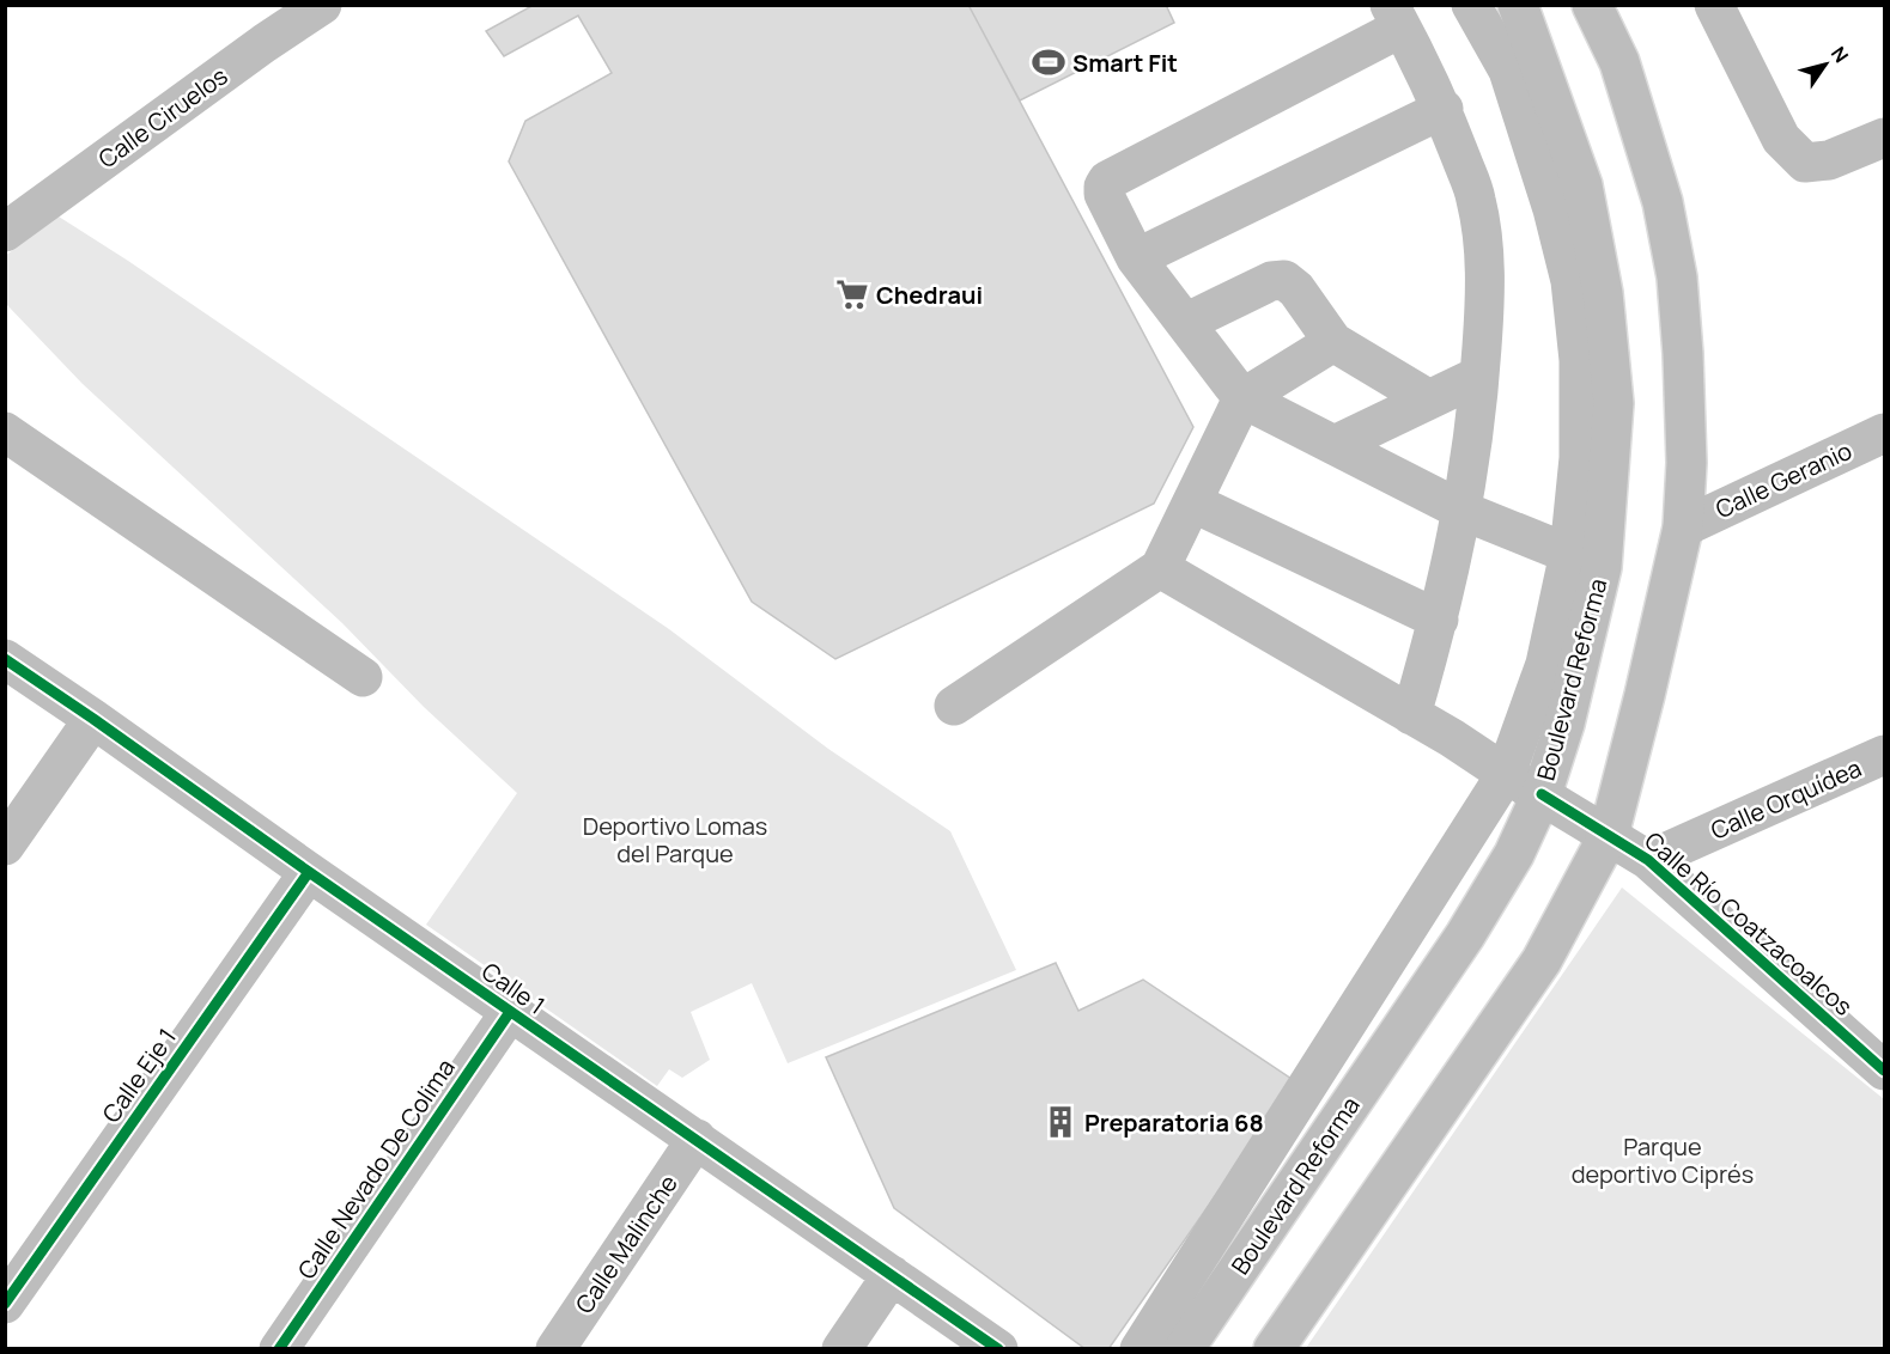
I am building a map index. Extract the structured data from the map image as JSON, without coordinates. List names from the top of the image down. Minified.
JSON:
{"streets":{"street":["Calle Ciruelos","Calle Geranio","Boulevard Reforma","Calle Orquídea","Calle Río Coatzacoalcos","Calle 1","Calle Eje 1","Calle Nevado De Colima","Calle Malinche"]},"crossings":[["Boulevard Reforma","Calle Río Coatzacoalcos"],["Calle Orquídea","Calle Río Coatzacoalcos"],["Calle 1","Calle Eje 1"],["Calle 1","Calle Nevado De Colima"],["Calle 1","Calle Malinche"]],"parks":["Deportivo Lomas del Parque","Parque deportivo Ciprés"],"places":{"sports":["Smart Fit"],"supermarket":["Chedraui"],"building":["Preparatoria 68"]},"north":"top right"}
